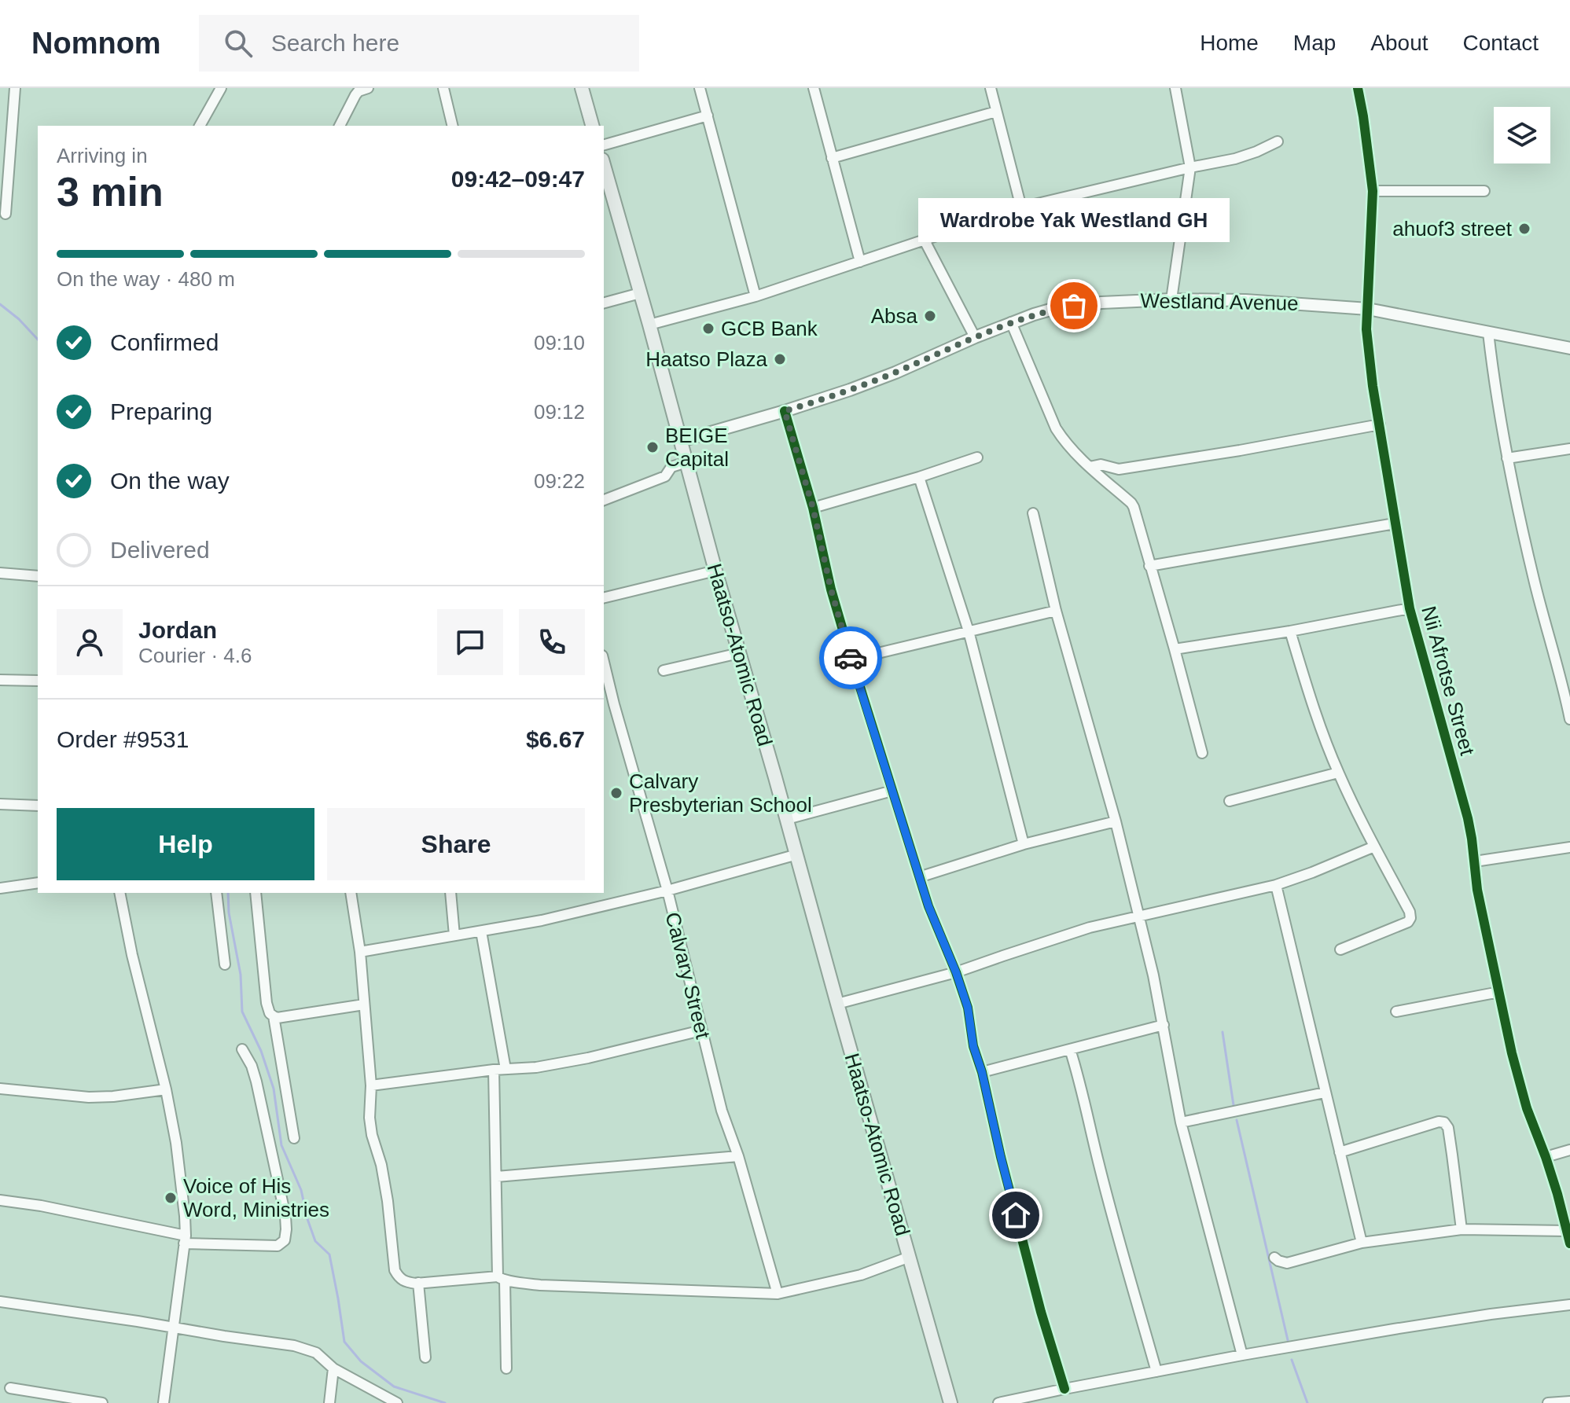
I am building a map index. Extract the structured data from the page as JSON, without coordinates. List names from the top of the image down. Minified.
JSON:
{"streets":{"main road":["Haatso-Atomic Road"],"street":["Westland Avenue","Nii Afrotse Street","Calvary Street"]},"crossings":[["Westland Avenue","Haatso-Atomic Road"],["Westland Avenue","Nii Afrotse Street"]],"places":["ahuof3 street","Wardrobe Yak Westland GH","Absa","GCB Bank","Haatso Plaza","BEIGE Capital","Calvary Presbyterian School","Voice of His Word, Ministries"],"page":{"header":"Nomnom","search":"Search here","nav":["Home","Map","About","Contact"],"heading":["3 min","Arriving in","09:42–09:47"],"panel":["Jordan","Courier · 4.6","Order #9531","$6.67"],"bubble":"Wardrobe Yak Westland GH","bar":"On the way · 480 m","list":[["Confirmed","09:10"],["Preparing","09:12"],["On the way","09:22"],"Delivered"],"buttons":["Help","Share"]}}
